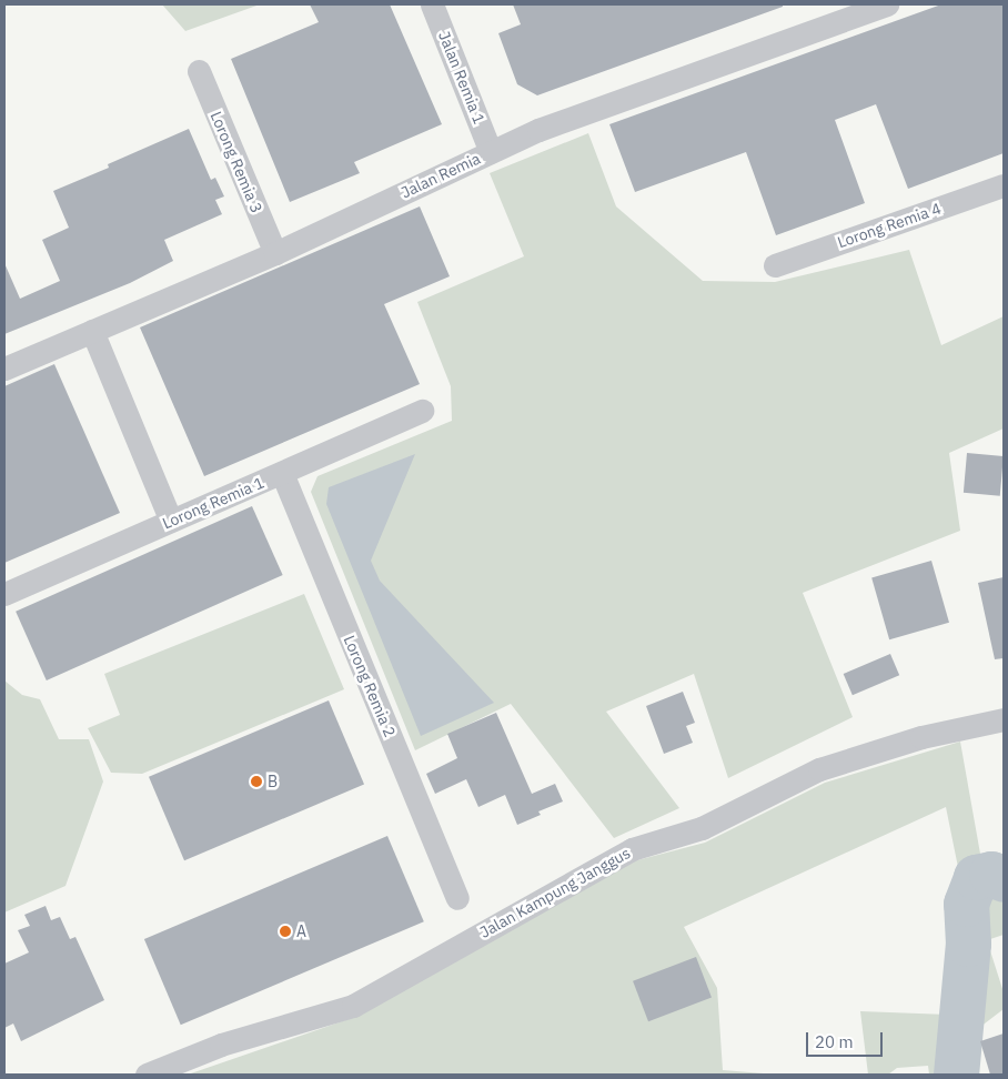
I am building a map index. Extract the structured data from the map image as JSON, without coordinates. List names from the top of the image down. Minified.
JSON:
{"streets":{"street":["Jalan Remia 1","Lorong Remia 3","Jalan Remia","Lorong Remia 4","Lorong Remia 1","Lorong Remia 2","Jalan Kampung Janggus"]},"crossings":[["Jalan Remia 1","Jalan Remia"],["Lorong Remia 3","Jalan Remia"],["Lorong Remia 1","Lorong Remia 2"]],"places":["B","A"],"scale_bar":"20 m"}
